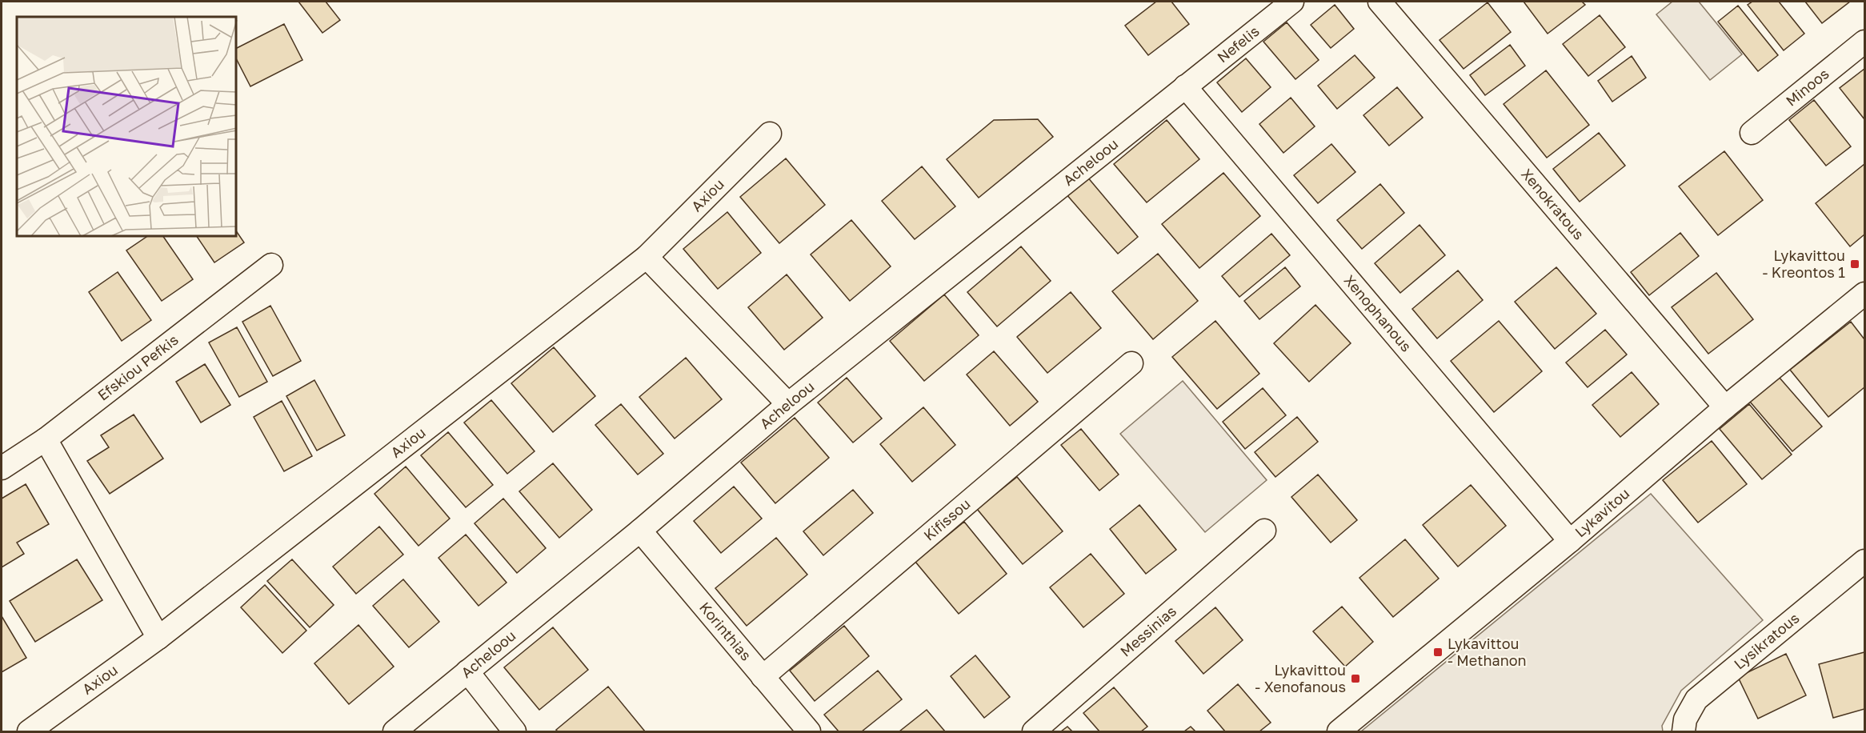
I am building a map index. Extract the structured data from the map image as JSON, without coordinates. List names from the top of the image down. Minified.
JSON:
{"streets":{"street":["Nefelis","Minoos","Acheloou","Axiou","Xenokratous","Xenophanous","Efskiou Pefkis","Lykavitou","Kifissou","Korinthias","Messinias","Lysikratous"]},"crossings":[["Nefelis","Acheloou"],["Nefelis","Xenophanous"],["Acheloou","Xenophanous"],["Acheloou","Korinthias"],["Xenokratous","Lykavitou"],["Xenophanous","Lykavitou"],["Kifissou","Korinthias"]],"places":{"transit":["Lykavittou - Kreontos 1","Lykavittou - Methanon","Lykavittou - Xenofanous"]}}
